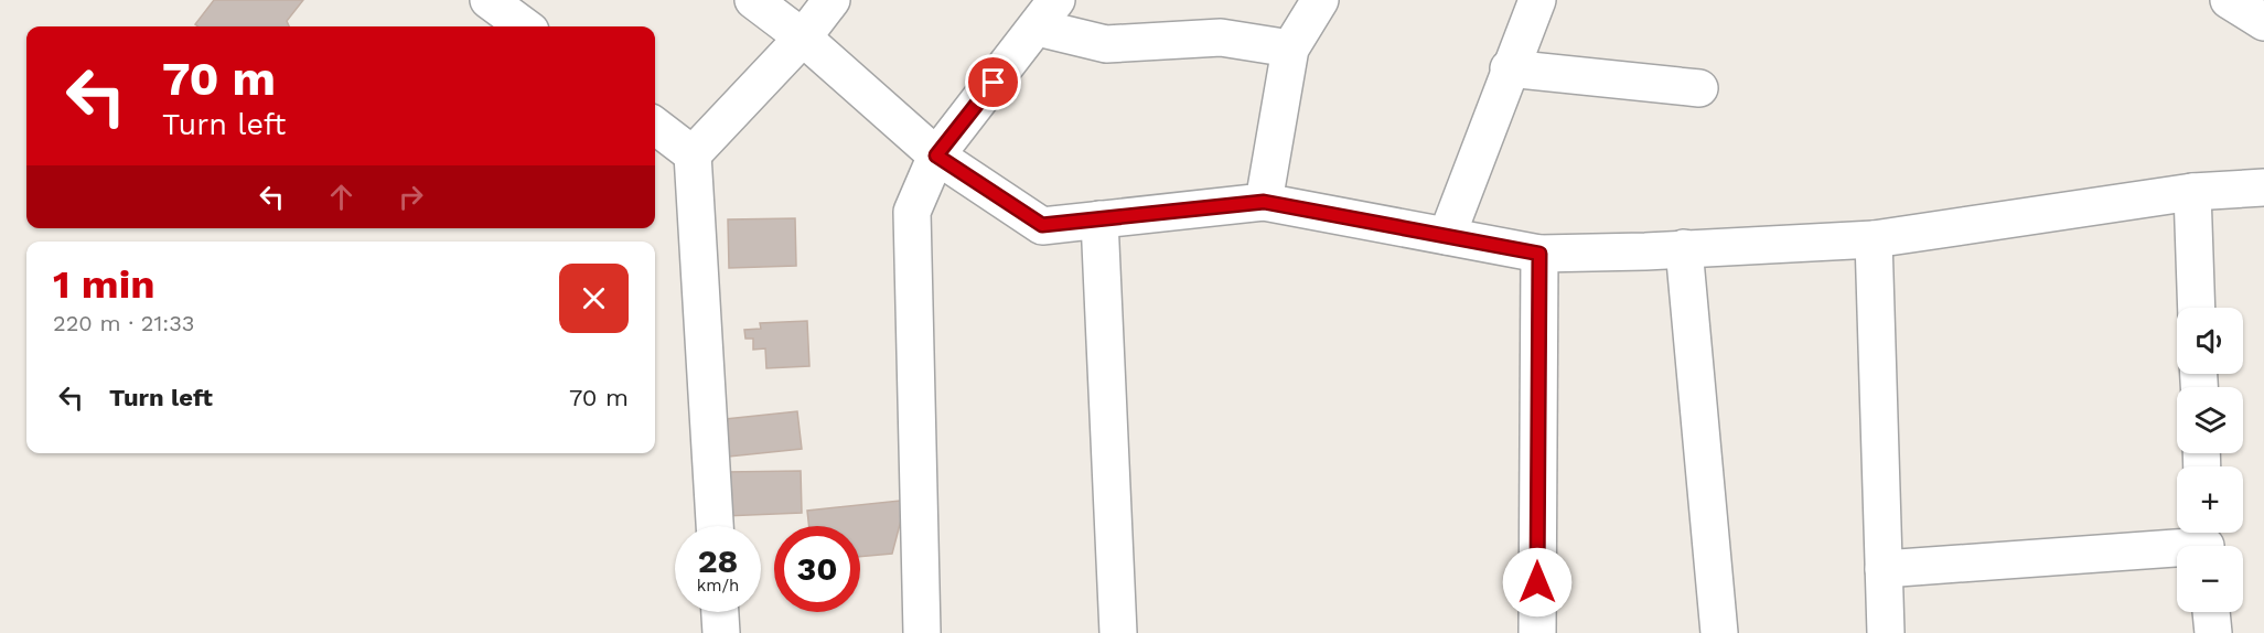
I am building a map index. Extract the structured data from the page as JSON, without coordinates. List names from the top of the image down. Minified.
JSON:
{"page":{"turn":["70 m","Turn left"],"heading":["1 min","220 m · 21:33"],"map_buttons":["+","−"],"list":[{"name":"Turn left","value":"70 m"}],"speed":"28 km/h","limit":"30"}}
